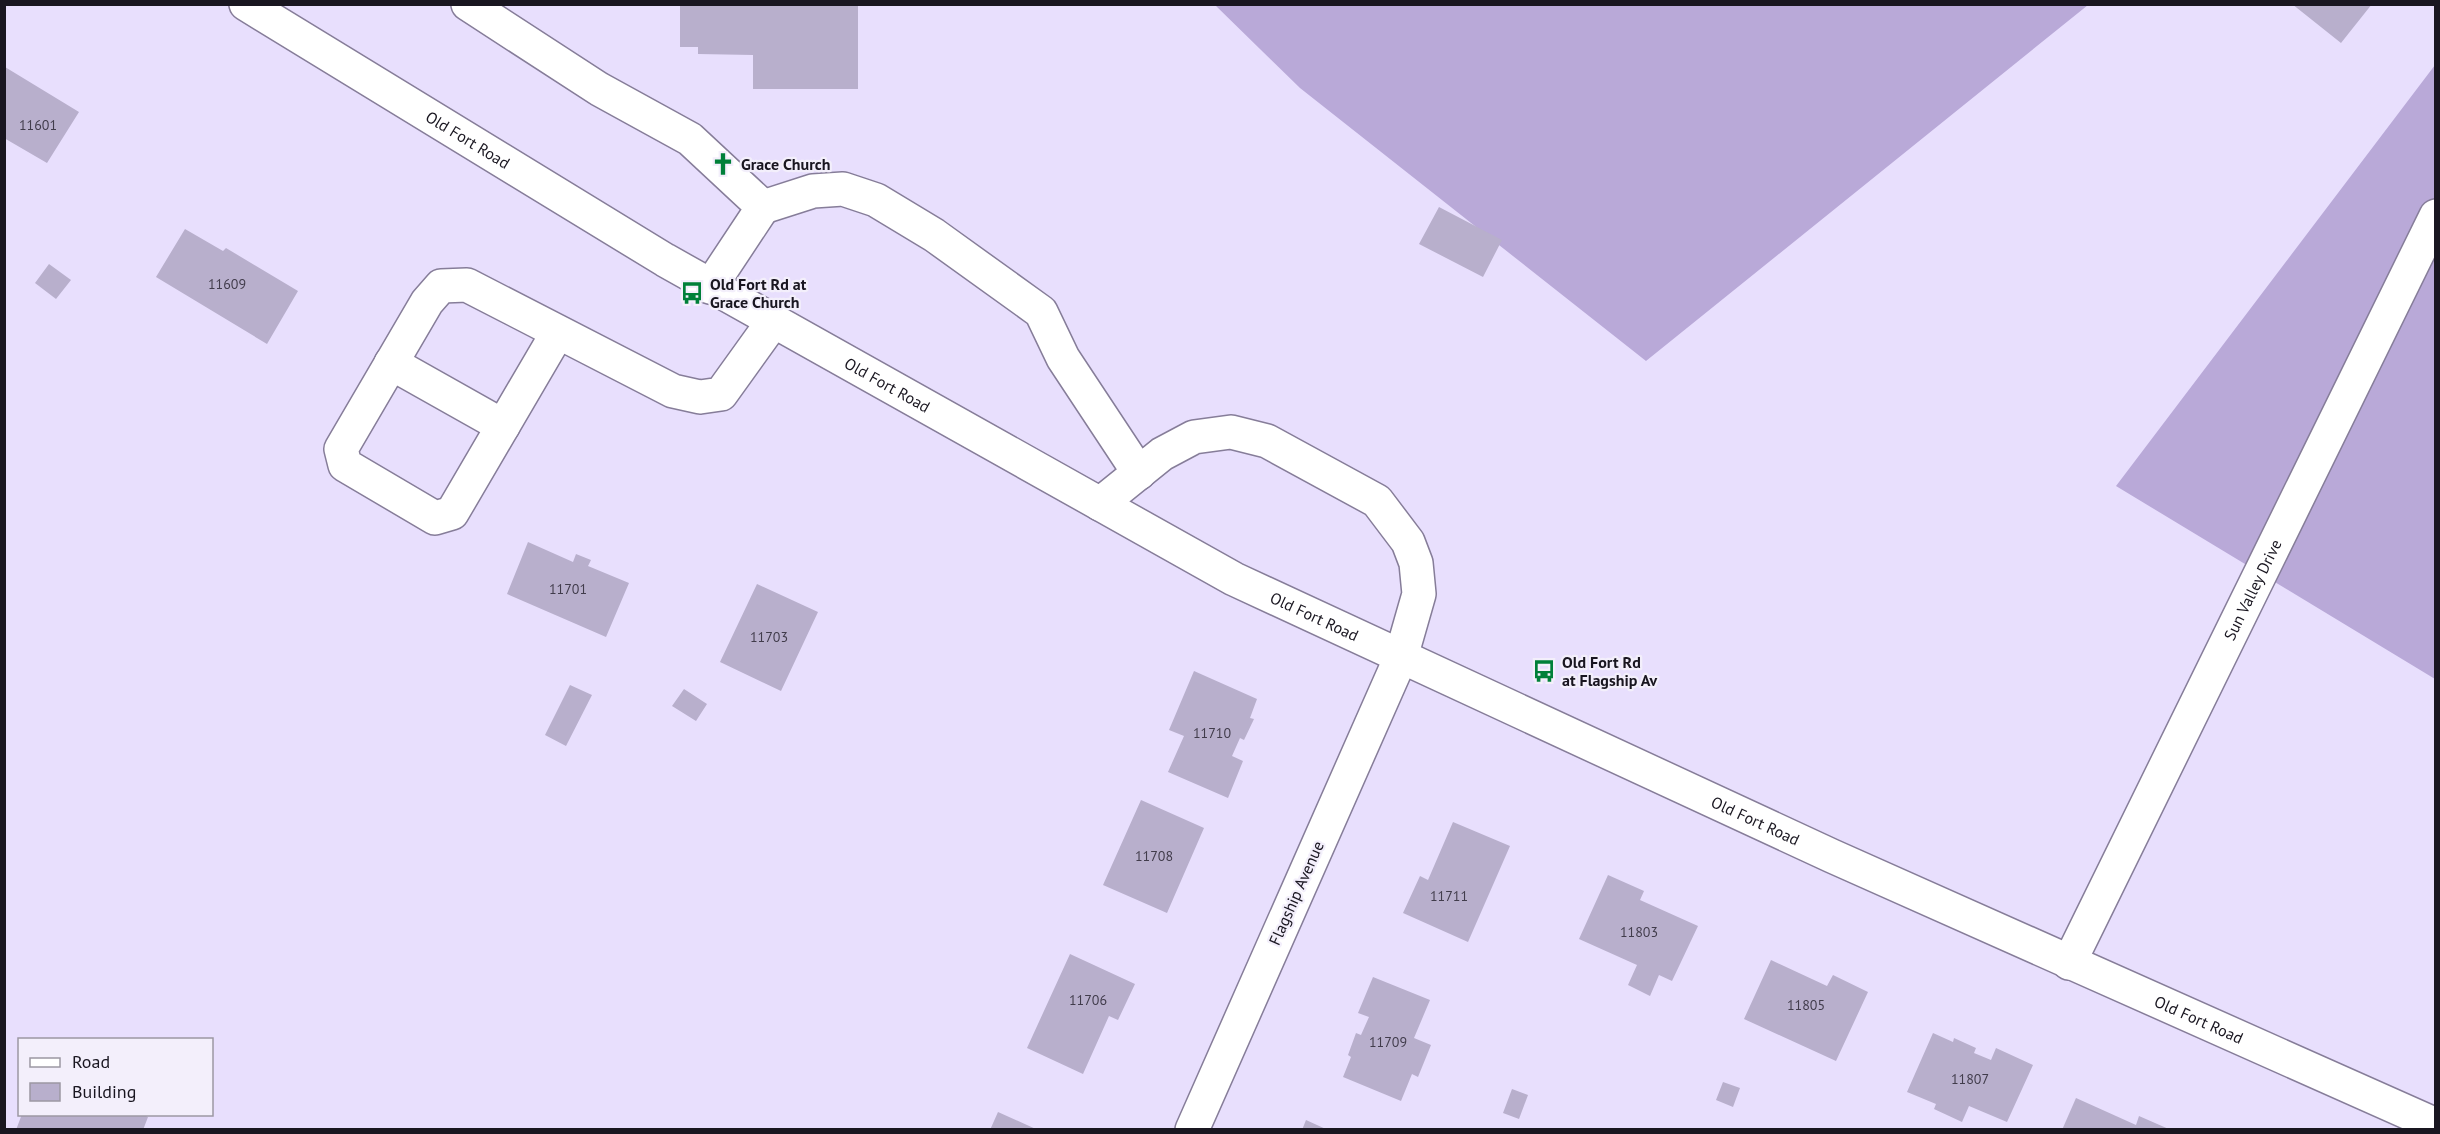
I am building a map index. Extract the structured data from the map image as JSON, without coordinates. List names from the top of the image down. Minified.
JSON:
{"streets":{"main road":["Old Fort Road","Sun Valley Drive","Flagship Avenue"]},"crossings":[["Old Fort Road","Sun Valley Drive"],["Old Fort Road","Flagship Avenue"]],"places":{"church":["Grace Church"],"bus stop":["Old Fort Rd at Grace Church","Old Fort Rd at Flagship Av"]},"house_numbers":["11601","11609","11701","11703","11710","11708","11711","11803","11706","11805","11709","11807"],"legend":["Road","Building"]}
